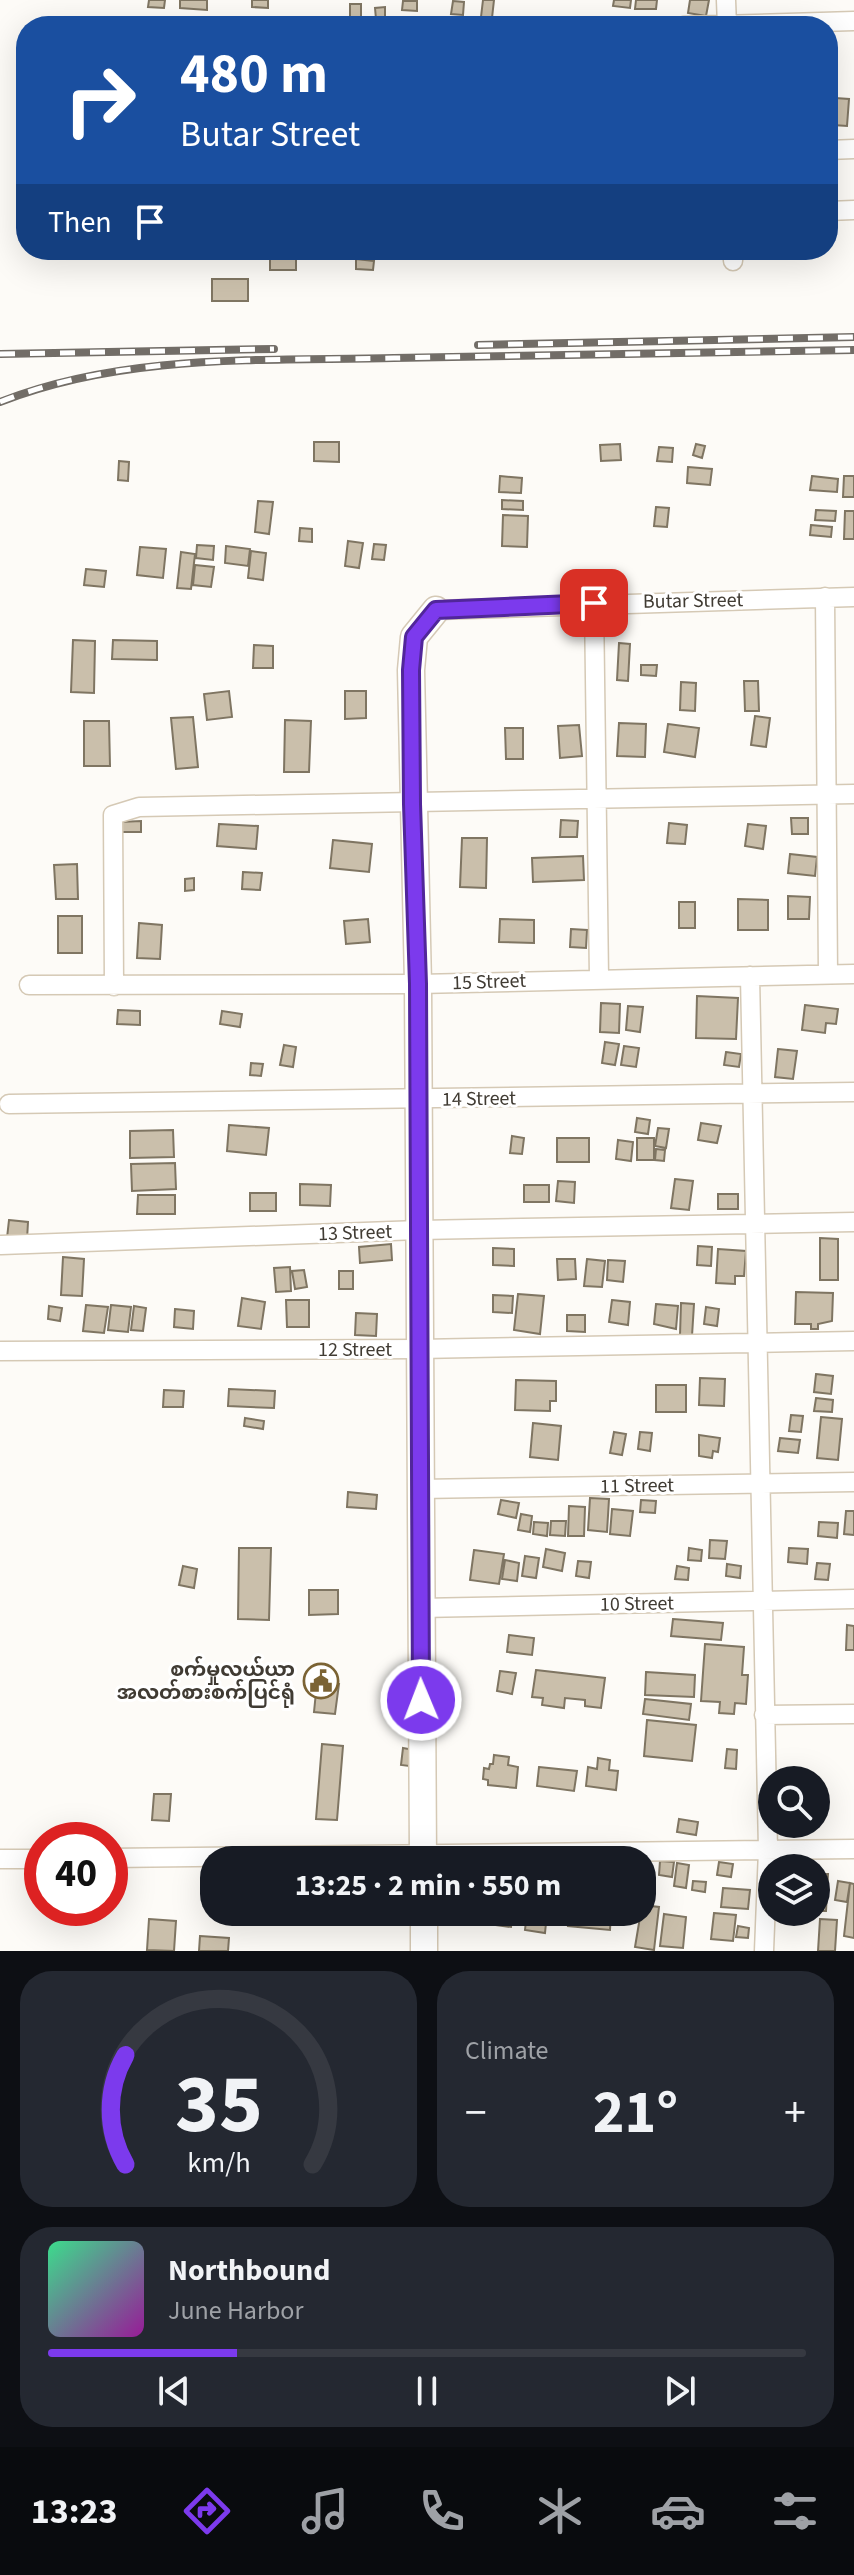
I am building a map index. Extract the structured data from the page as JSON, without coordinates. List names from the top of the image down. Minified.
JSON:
{"streets":{"street":["Butar Street","15 Street","14 Street","13 Street","12 Street","11 Street","10 Street"]},"places":{"public building":["စက်မှုလယ်ယာ အလတ်စားစက်ပြင်ရုံ"]},"page":{"turn":["480 m","Butar Street"],"then":"Then","limit":"40","trip":"13:25 · 2 min · 550 m","tile":"Climate","heat":["−","21°","+"],"song":["Northbound","June Harbor"],"tabs":"13:23","gauge":["35","km/h"]}}
